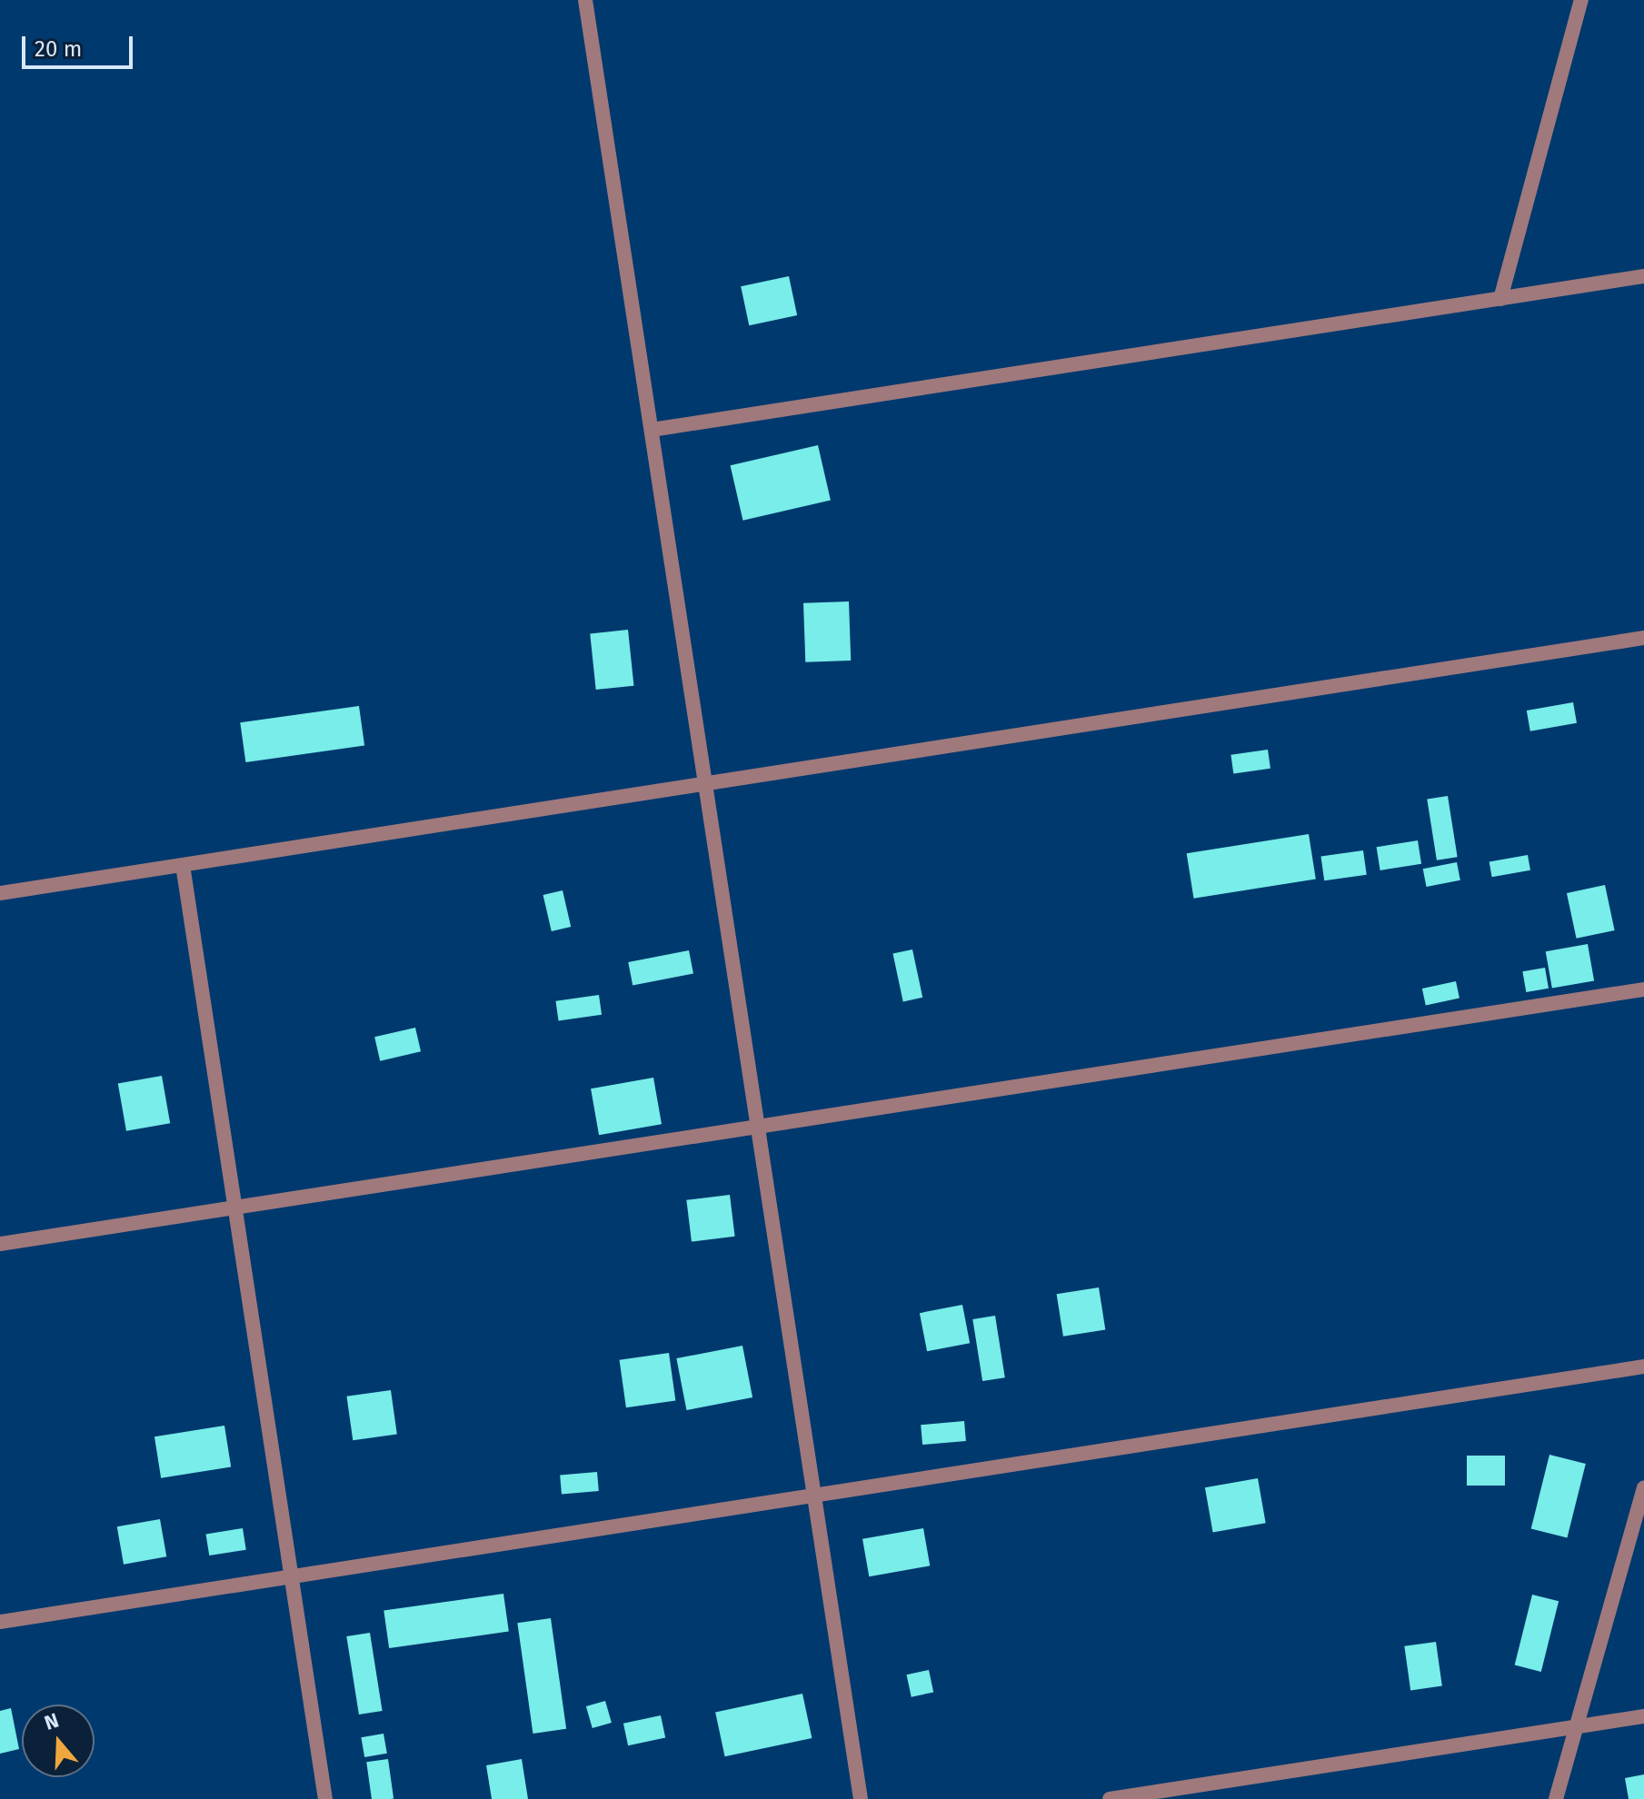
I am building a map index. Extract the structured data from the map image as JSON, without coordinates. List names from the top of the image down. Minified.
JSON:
{"scale_bar":"20 m","north":"top"}
